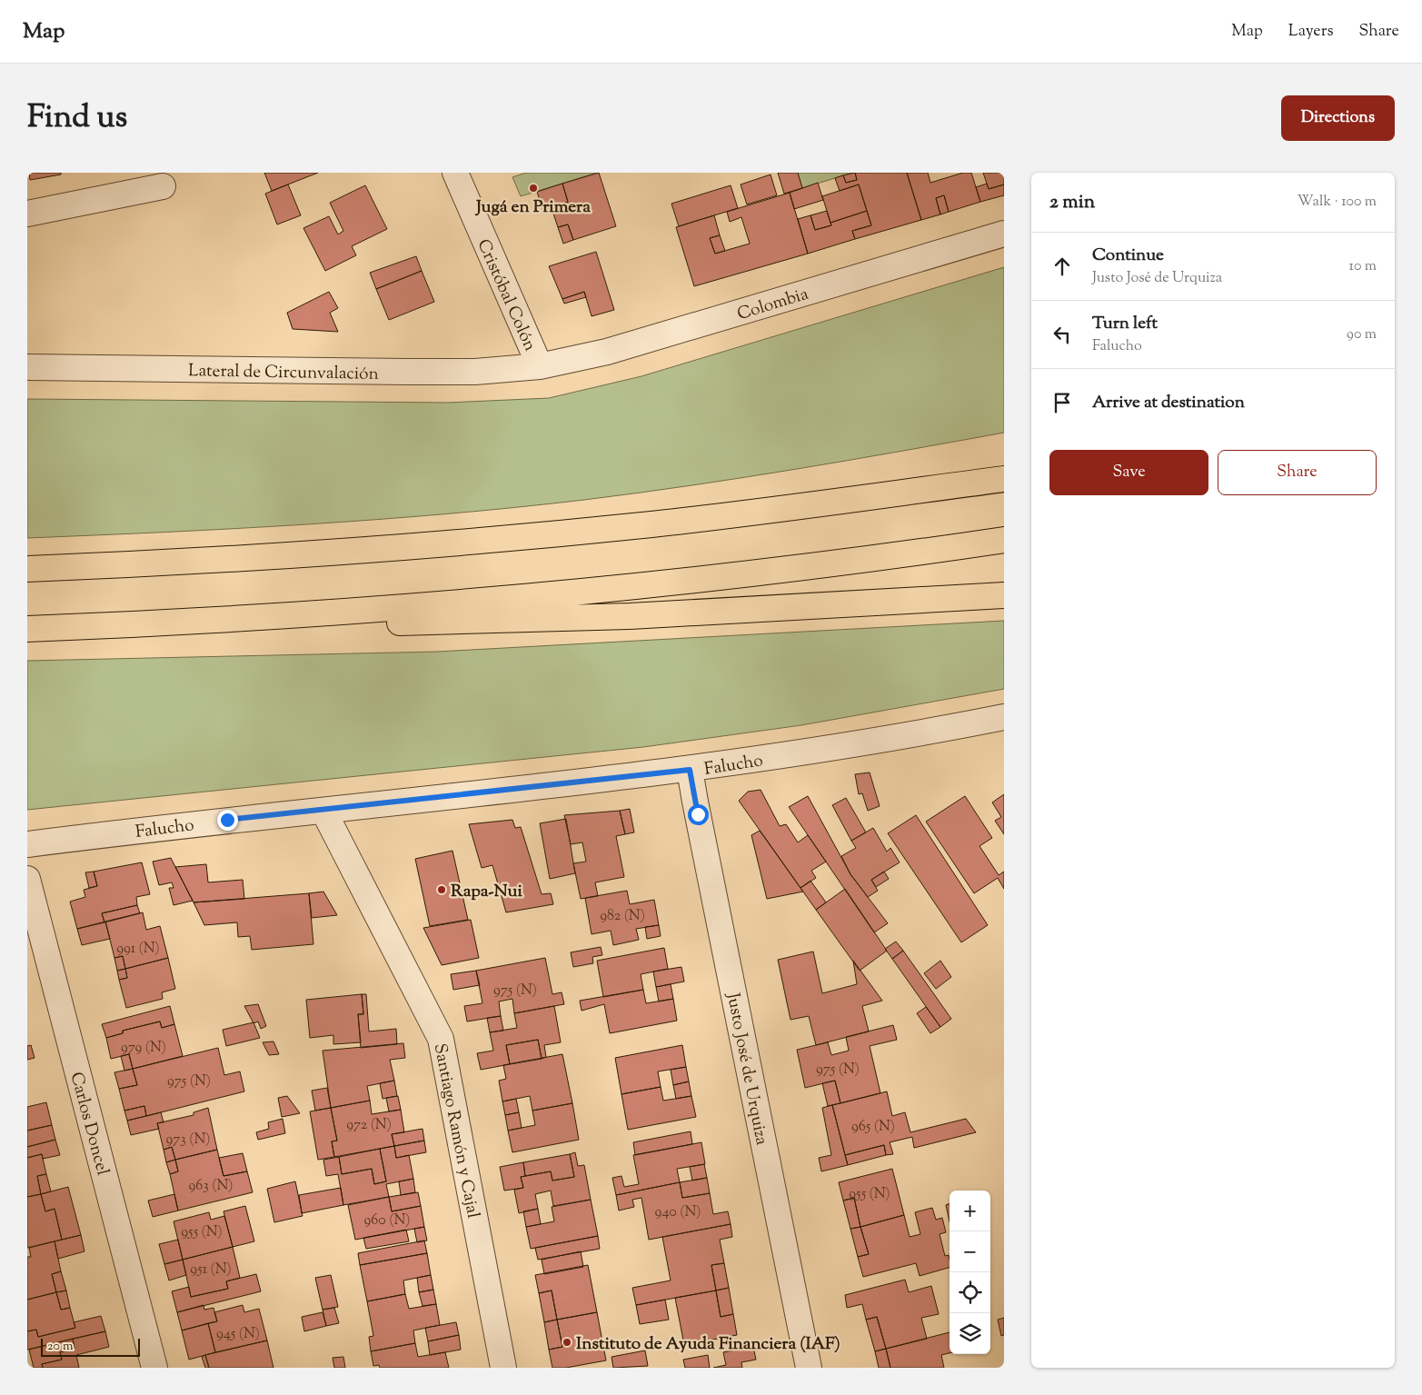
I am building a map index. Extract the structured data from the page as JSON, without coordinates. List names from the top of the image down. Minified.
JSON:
{"streets":{"street":["Cristóbal Colón","Colombia","Lateral de Circunvalación","Falucho","Justo José de Urquiza","Carlos Doncel","Santiago Ramón y Cajal"]},"crossings":[["Cristóbal Colón","Colombia"],["Cristóbal Colón","Lateral de Circunvalación"],["Colombia","Lateral de Circunvalación"],["Falucho","Justo José de Urquiza"],["Falucho","Santiago Ramón y Cajal"]],"places":["Jugá en Primera","Rapa-Nui","Instituto de Ayuda Financiera (IAF)"],"house_numbers":["982 (N)","991 (N)","975 (N)","979 (N)","975 (N)","975 (N)","972 (N)","965 (N)","973 (N)","963 (N)","955 (N)","940 (N)","960 (N)","955 (N)","951 (N)","945 (N)"],"scale_bar":"20 m","page":{"header":"Map","nav":["Map","Layers","Share"],"title":"Find us","buttons":["Directions",["Save","Share"]],"heading":["2 min","Walk · 100 m"],"list":[["Continue","Justo José de Urquiza","10 m"],["Turn left","Falucho","90 m"],"Arrive at destination"],"map_buttons":["+","−"],"scale":"20 m"}}
